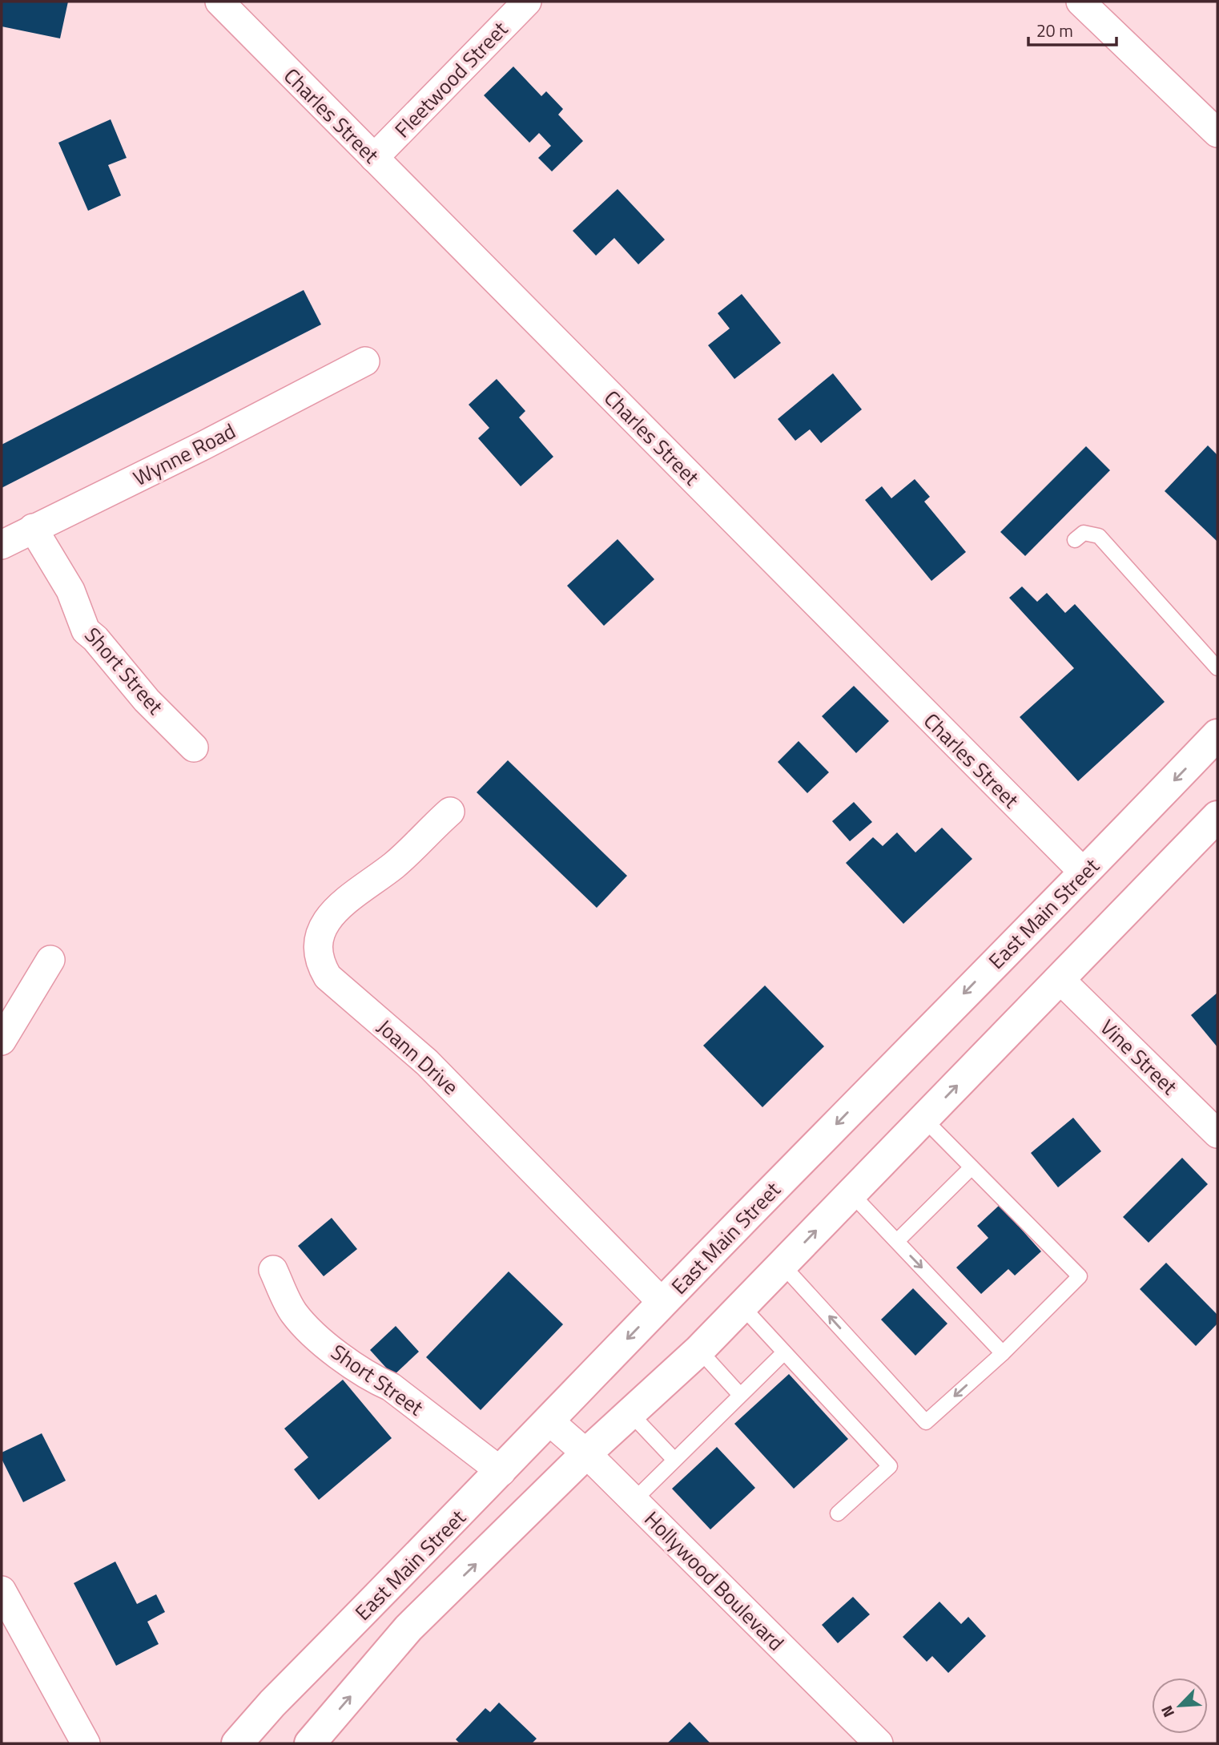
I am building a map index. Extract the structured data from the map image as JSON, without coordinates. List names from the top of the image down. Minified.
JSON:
{"streets":{"main road":["East Main Street"],"street":["Fleetwood Street","Charles Street","Wynne Road","Short Street","Joann Drive","Vine Street","Hollywood Boulevard"]},"crossings":[["Fleetwood Street","Charles Street"],["Charles Street","East Main Street"],["Wynne Road","Short Street"],["Short Street","East Main Street"],["East Main Street","Joann Drive"],["East Main Street","Vine Street"],["East Main Street","Hollywood Boulevard"]],"scale_bar":"20 m","north":"bottom left"}
